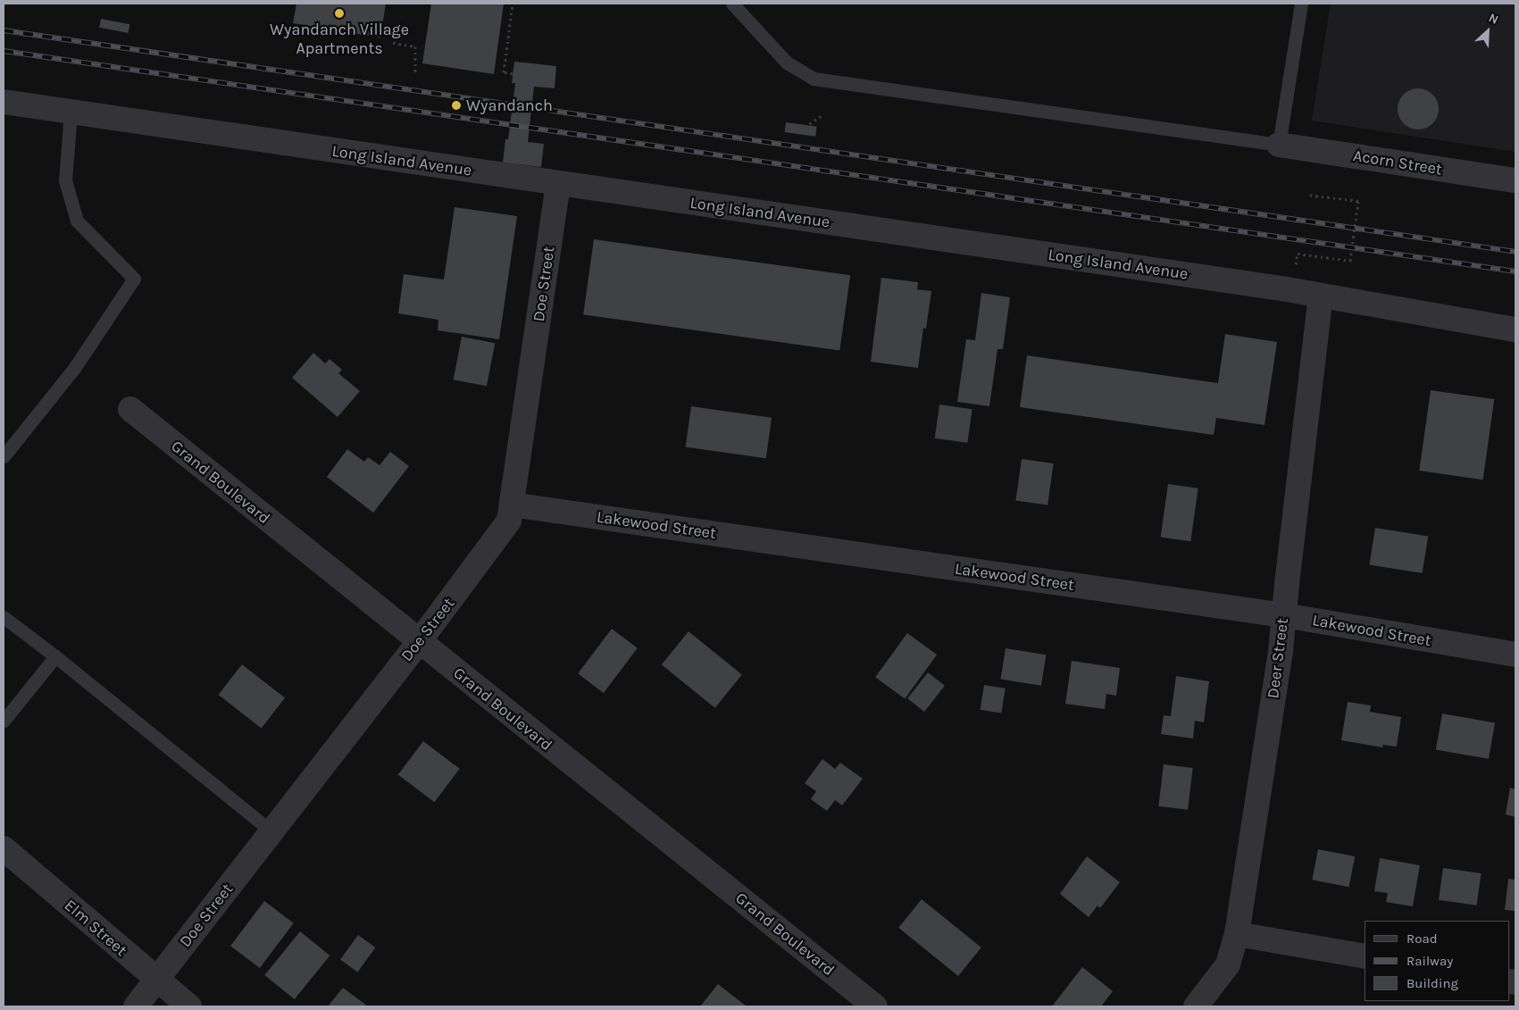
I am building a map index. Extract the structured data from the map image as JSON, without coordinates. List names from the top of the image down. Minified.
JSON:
{"streets":{"street":["Long Island Avenue","Acorn Street","Doe Street","Grand Boulevard","Lakewood Street","Deer Street","Elm Street"]},"crossings":[["Long Island Avenue","Doe Street"],["Long Island Avenue","Deer Street"],["Doe Street","Grand Boulevard"],["Doe Street","Lakewood Street"],["Doe Street","Elm Street"],["Lakewood Street","Deer Street"]],"places":["Wyandanch Village Apartments","Wyandanch"],"legend":["Road","Railway","Building"],"north":"top right"}
